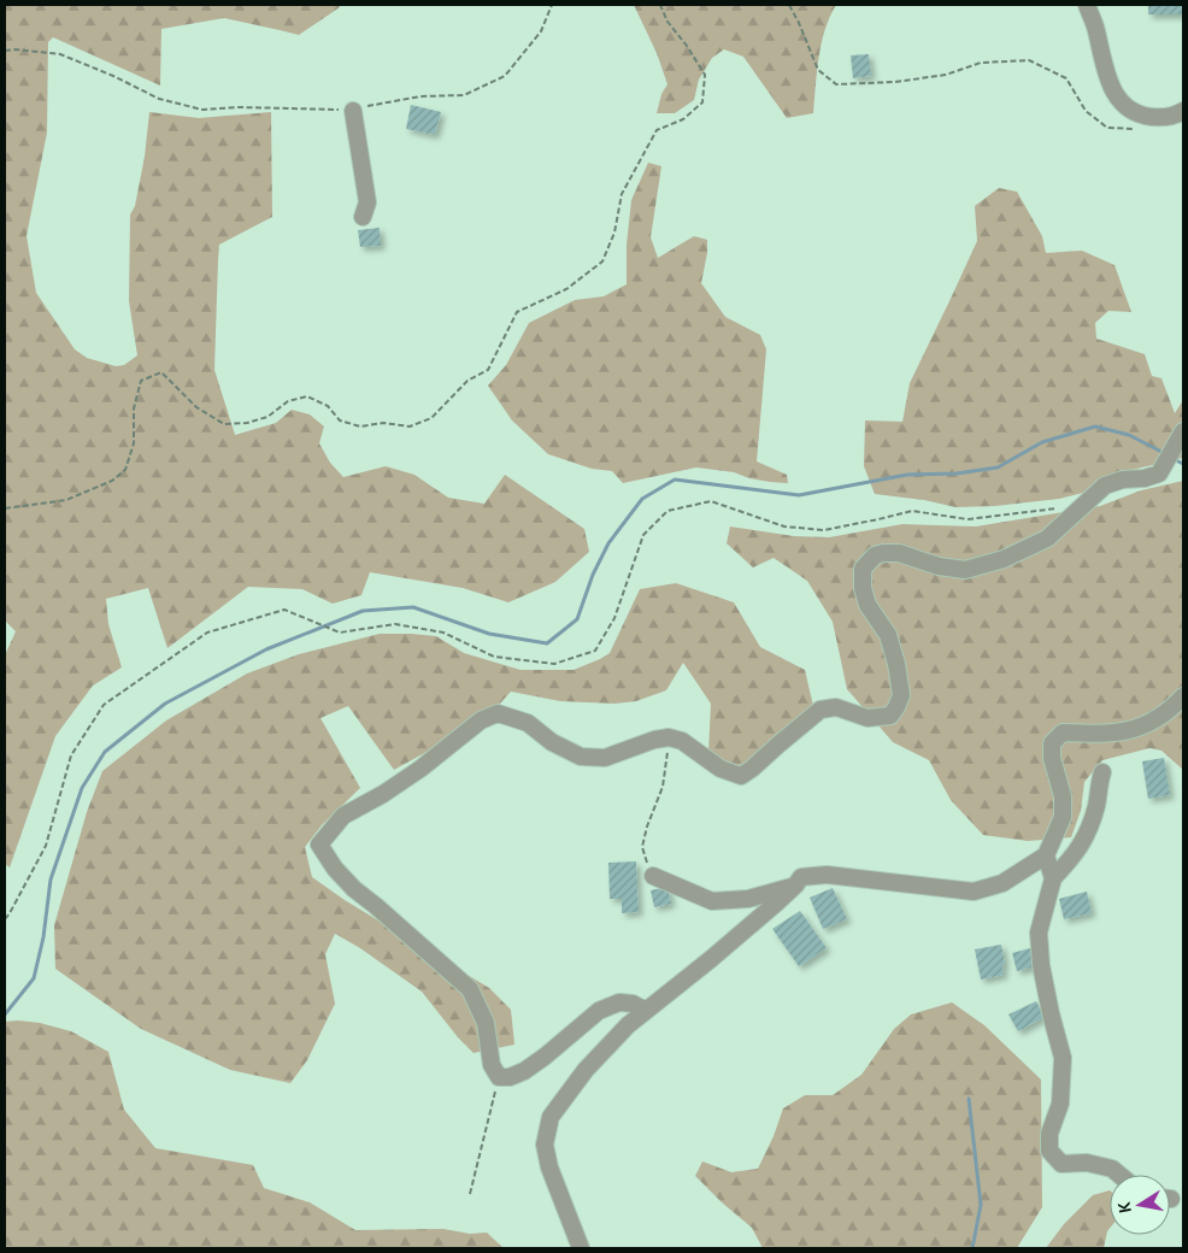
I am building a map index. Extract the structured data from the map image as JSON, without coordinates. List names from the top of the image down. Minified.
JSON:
{"north":"left"}
